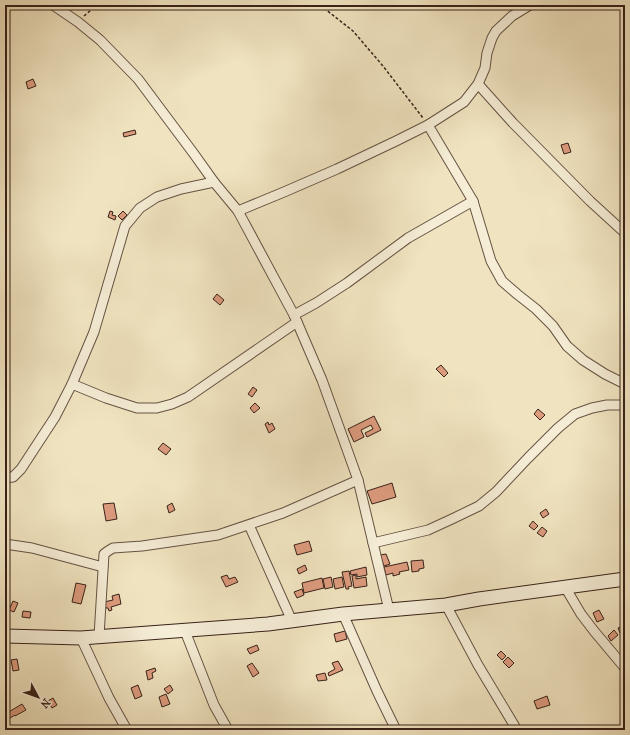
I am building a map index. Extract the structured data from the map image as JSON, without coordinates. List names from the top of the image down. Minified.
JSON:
{"north":"bottom right"}
